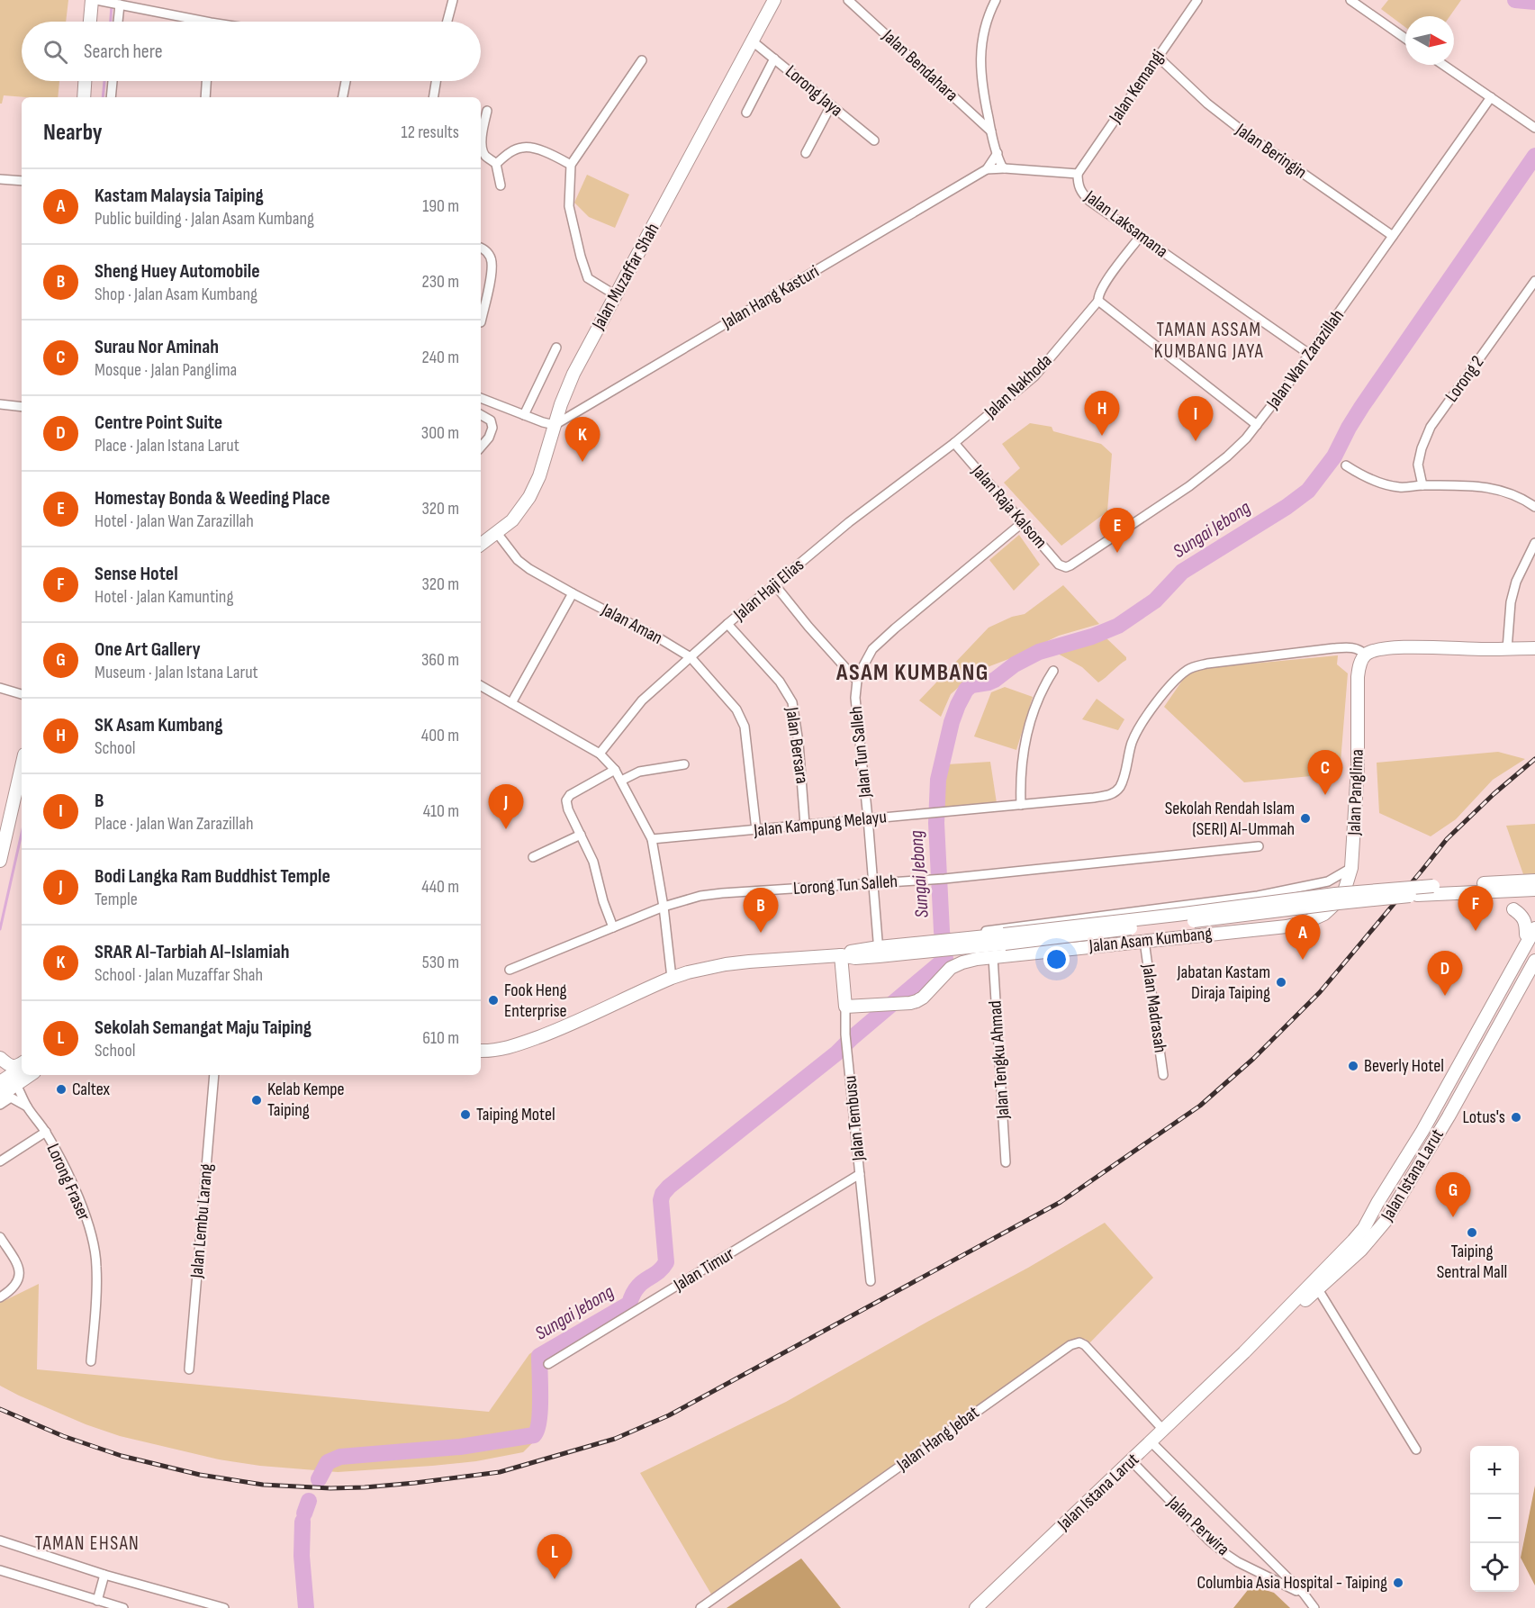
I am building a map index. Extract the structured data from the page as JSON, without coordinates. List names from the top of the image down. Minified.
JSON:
{"streets":{"main road":["Jalan Muzaffar Shah","Jalan Panglima","Jalan Asam Kumbang","Jalan Tembusu","Jalan Istana Larut"],"street":["Jalan Bendahara","Jalan Kemangi","Lorong Jaya","Jalan Beringin","Jalan Laksamana","Jalan Hang Kasturi","Jalan Wan Zarazillah","Lorong 2","Jalan Nakhoda","Jalan Raja Kalsom","Jalan Haji Elias","Jalan Aman","Jalan Bersara","Jalan Tun Salleh","Jalan Kampung Melayu","Lorong Tun Salleh","Jalan Madrasah","Jalan Tengku Ahmad","Lorong Fraser","Jalan Lembu Larang","Jalan Timur","Jalan Hang Jebat","Jalan Perwira"]},"crossings":[["Jalan Kemangi","Jalan Beringin"],["Jalan Kemangi","Jalan Laksamana"],["Lorong Jaya","Jalan Muzaffar Shah"],["Jalan Beringin","Jalan Wan Zarazillah"],["Jalan Laksamana","Jalan Hang Kasturi"],["Jalan Laksamana","Jalan Wan Zarazillah"],["Jalan Laksamana","Jalan Nakhoda"],["Jalan Muzaffar Shah","Jalan Hang Kasturi"],["Jalan Muzaffar Shah","Jalan Aman"],["Jalan Wan Zarazillah","Jalan Raja Kalsom"],["Jalan Nakhoda","Jalan Raja Kalsom"],["Jalan Nakhoda","Jalan Haji Elias"],["Jalan Raja Kalsom","Jalan Haji Elias"],["Jalan Raja Kalsom","Jalan Tun Salleh"],["Jalan Haji Elias","Jalan Aman"],["Jalan Haji Elias","Jalan Bersara"],["Jalan Aman","Jalan Kampung Melayu"],["Jalan Bersara","Jalan Kampung Melayu"],["Jalan Tun Salleh","Jalan Kampung Melayu"],["Jalan Tun Salleh","Lorong Tun Salleh"],["Jalan Tun Salleh","Jalan Asam Kumbang"],["Jalan Panglima","Jalan Kampung Melayu"],["Jalan Panglima","Jalan Asam Kumbang"],["Jalan Asam Kumbang","Jalan Madrasah"],["Jalan Asam Kumbang","Jalan Tengku Ahmad"],["Jalan Asam Kumbang","Jalan Tembusu"],["Jalan Tembusu","Jalan Timur"],["Jalan Istana Larut","Jalan Hang Jebat"],["Jalan Istana Larut","Jalan Perwira"]],"districts":["TAMAN ASSAM KUMBANG JAYA","ASAM KUMBANG","TAMAN EHSAN"],"water":["Sungai Jebong"],"places":["Sekolah Rendah Islam (SERI) Al-Ummah","Jabatan Kastam Diraja Taiping","Fook Heng Enterprise","Beverly Hotel","Caltex","Kelab Kempe Taiping","Taiping Motel","Lotus's","Taiping Sentral Mall","Columbia Asia Hospital - Taiping"],"north":"right","page":{"search":"Search here","heading":["Nearby","12 results"],"list":[{"mark":"A","name":"Kastam Malaysia Taiping","note":"Public building · Jalan Asam Kumbang","value":"190 m"},{"mark":"B","name":"Sheng Huey Automobile","note":"Shop · Jalan Asam Kumbang","value":"230 m"},{"mark":"C","name":"Surau Nor Aminah","note":"Mosque · Jalan Panglima","value":"240 m"},{"mark":"D","name":"Centre Point Suite","note":"Place · Jalan Istana Larut","value":"300 m"},{"mark":"E","name":"Homestay Bonda & Weeding Place","note":"Hotel · Jalan Wan Zarazillah","value":"320 m"},{"mark":"F","name":"Sense Hotel","note":"Hotel · Jalan Kamunting","value":"320 m"},{"mark":"G","name":"One Art Gallery","note":"Museum · Jalan Istana Larut","value":"360 m"},{"mark":"H","name":"SK Asam Kumbang","note":"School","value":"400 m"},{"mark":"I","name":"B","note":"Place · Jalan Wan Zarazillah","value":"410 m"},{"mark":"J","name":"Bodi Langka Ram Buddhist Temple","note":"Temple","value":"440 m"},{"mark":"K","name":"SRAR Al-Tarbiah Al-Islamiah","note":"School · Jalan Muzaffar Shah","value":"530 m"},{"mark":"L","name":"Sekolah Semangat Maju Taiping","note":"School","value":"610 m"}],"pins":["H","I","K","E","C","J","F","B","A","D","G","L"],"map_buttons":["+","−"]}}
